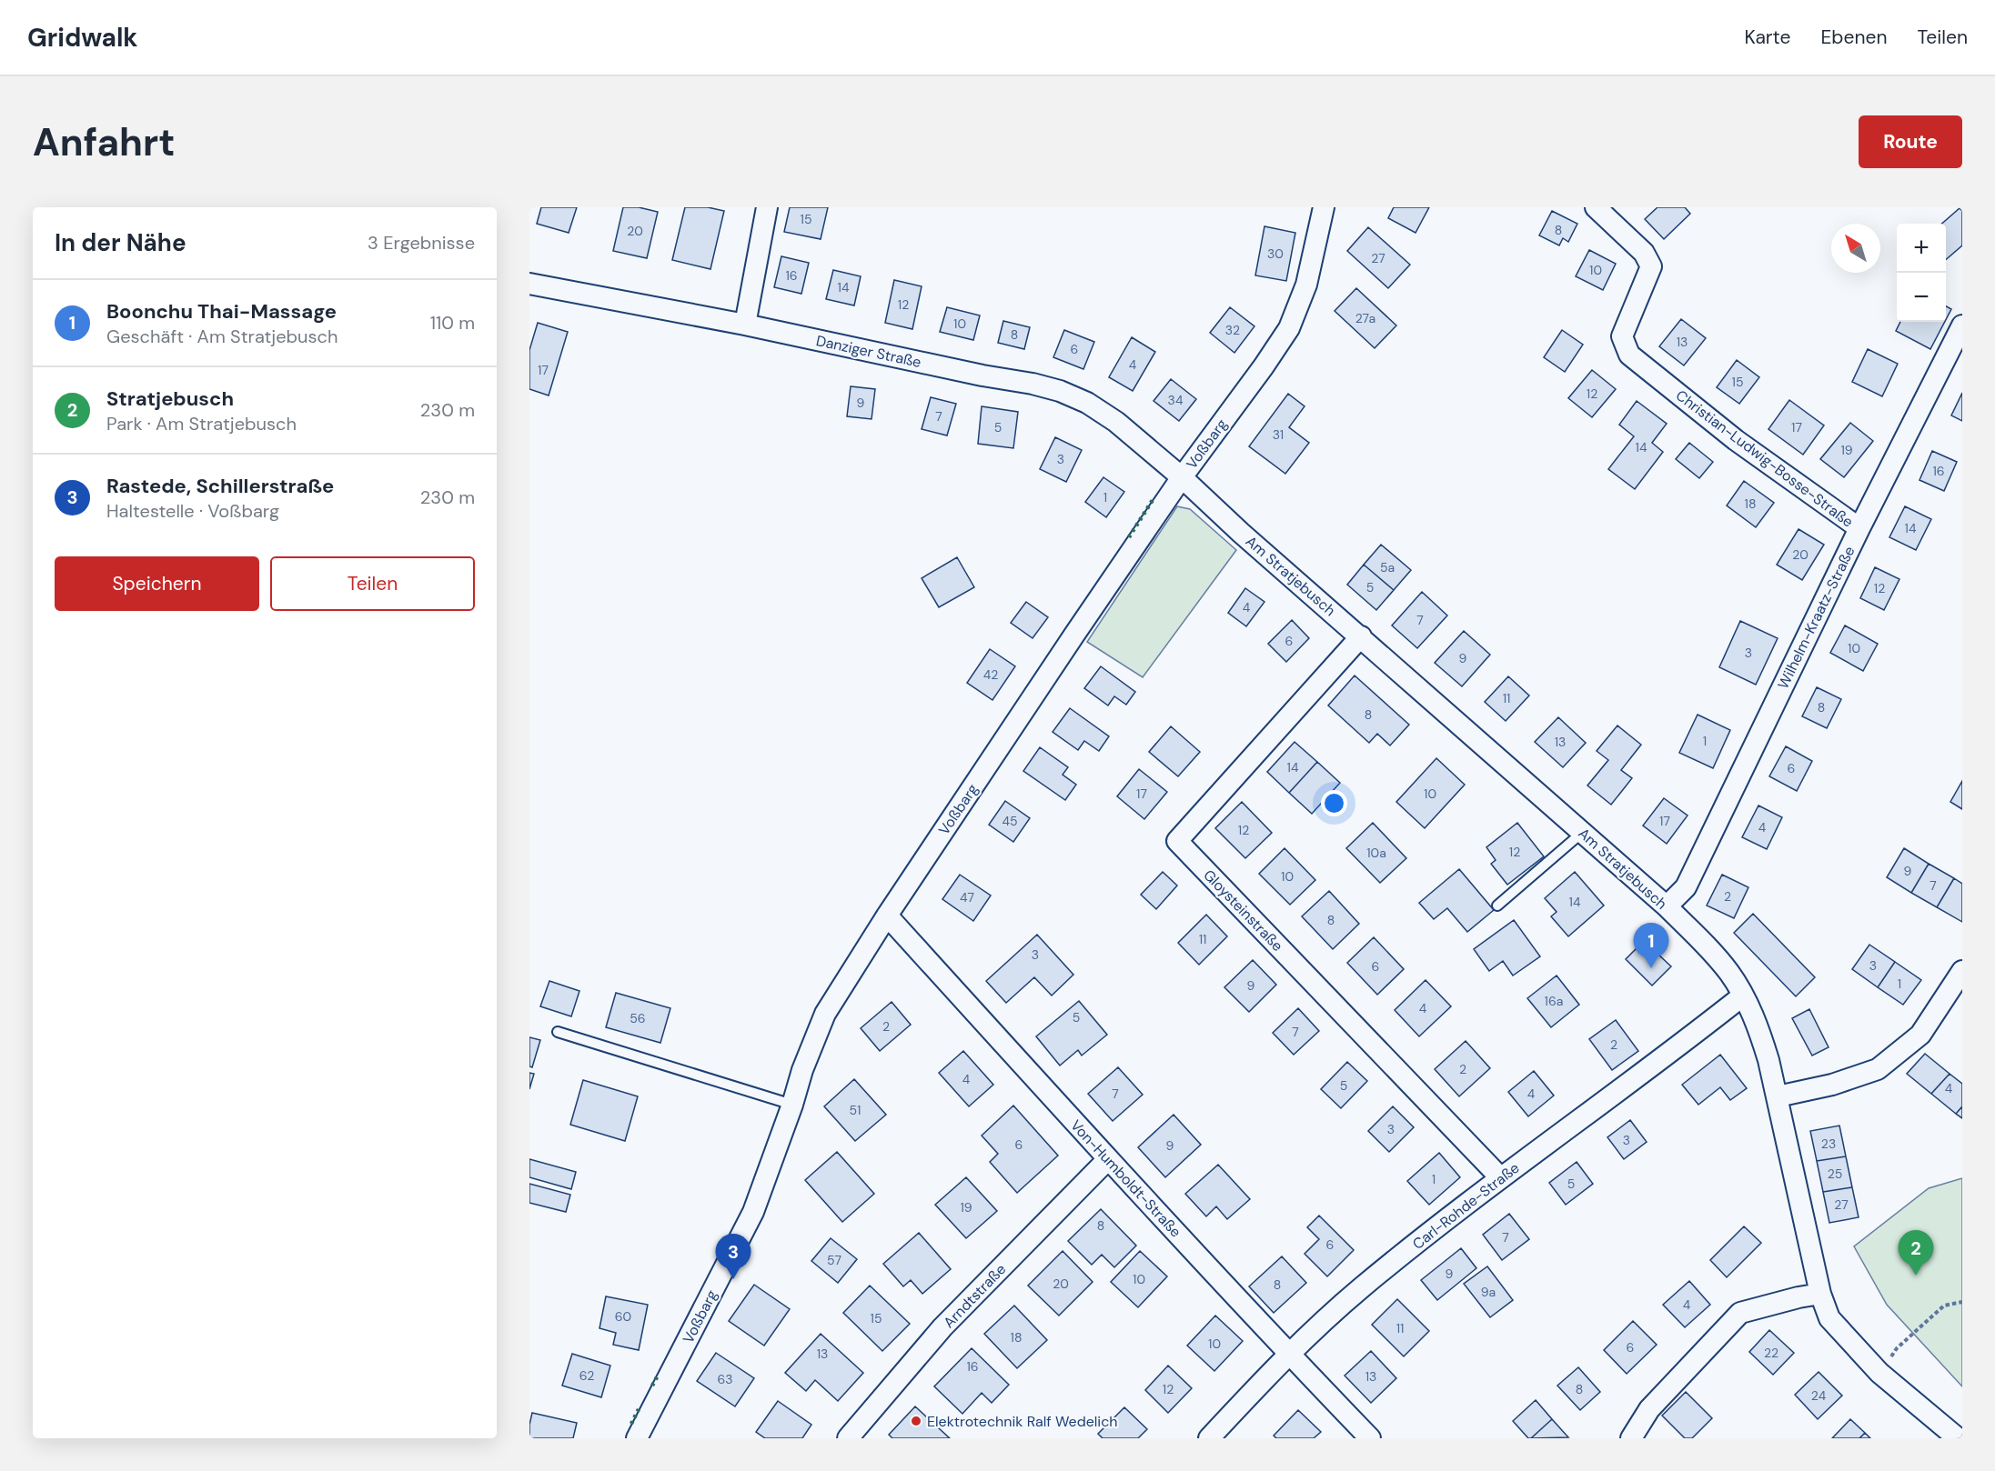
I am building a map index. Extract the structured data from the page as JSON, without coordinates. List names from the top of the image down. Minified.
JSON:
{"streets":{"street":["Danziger Straße","Voßbarg","Christian-Ludwig-Bosse-Straße","Am Stratjebusch","Wilhelm-Kraatz-Straße","Gloysteinstraße","Von-Humboldt-Straße","Carl-Rohde-Straße","Arndtstraße"]},"crossings":[["Danziger Straße","Voßbarg"],["Danziger Straße","Am Stratjebusch"],["Voßbarg","Am Stratjebusch"],["Voßbarg","Von-Humboldt-Straße"],["Christian-Ludwig-Bosse-Straße","Wilhelm-Kraatz-Straße"],["Am Stratjebusch","Wilhelm-Kraatz-Straße"],["Am Stratjebusch","Gloysteinstraße"],["Am Stratjebusch","Carl-Rohde-Straße"],["Gloysteinstraße","Carl-Rohde-Straße"],["Von-Humboldt-Straße","Carl-Rohde-Straße"],["Von-Humboldt-Straße","Arndtstraße"]],"places":["Elektrotechnik Ralf Wedelich"],"house_numbers":["15","8","20","30","27","10","16","14","12","27a","10","32","8","13","6","4","17","15","12","34","9","7","5","17","31","14","19","3","16","1","18","14","20","5a","5","12","4","7","6","10","3","9","42","11","8","8","1","13","14","6","17","10","45","17","4","12","12","10a","9","10","7","2","47","14","8","11","3","3","6","1","9","16a","4","5","56","2","7","2","2","4","5","4","7","4","51","3","3","23","6","9","25","1","5","27","19","8","7","6","57","9","10","20","8","9a","4","60","15","11","18","10","6","22","13","16","62","13","63","12","8","24"],"north":"top left","page":{"header":"Gridwalk","nav":["Karte","Ebenen","Teilen"],"buttons":["Route",["Speichern","Teilen"]],"title":"Anfahrt","heading":["In der Nähe","3 Ergebnisse"],"map_buttons":["+","−"],"list":[{"mark":"1","name":"Boonchu Thai-Massage","note":"Geschäft · Am Stratjebusch","value":"110 m"},{"mark":"2","name":"Stratjebusch","note":"Park · Am Stratjebusch","value":"230 m"},{"mark":"3","name":"Rastede, Schillerstraße","note":"Haltestelle · Voßbarg","value":"230 m"}],"pins":["1","2","3"]}}
